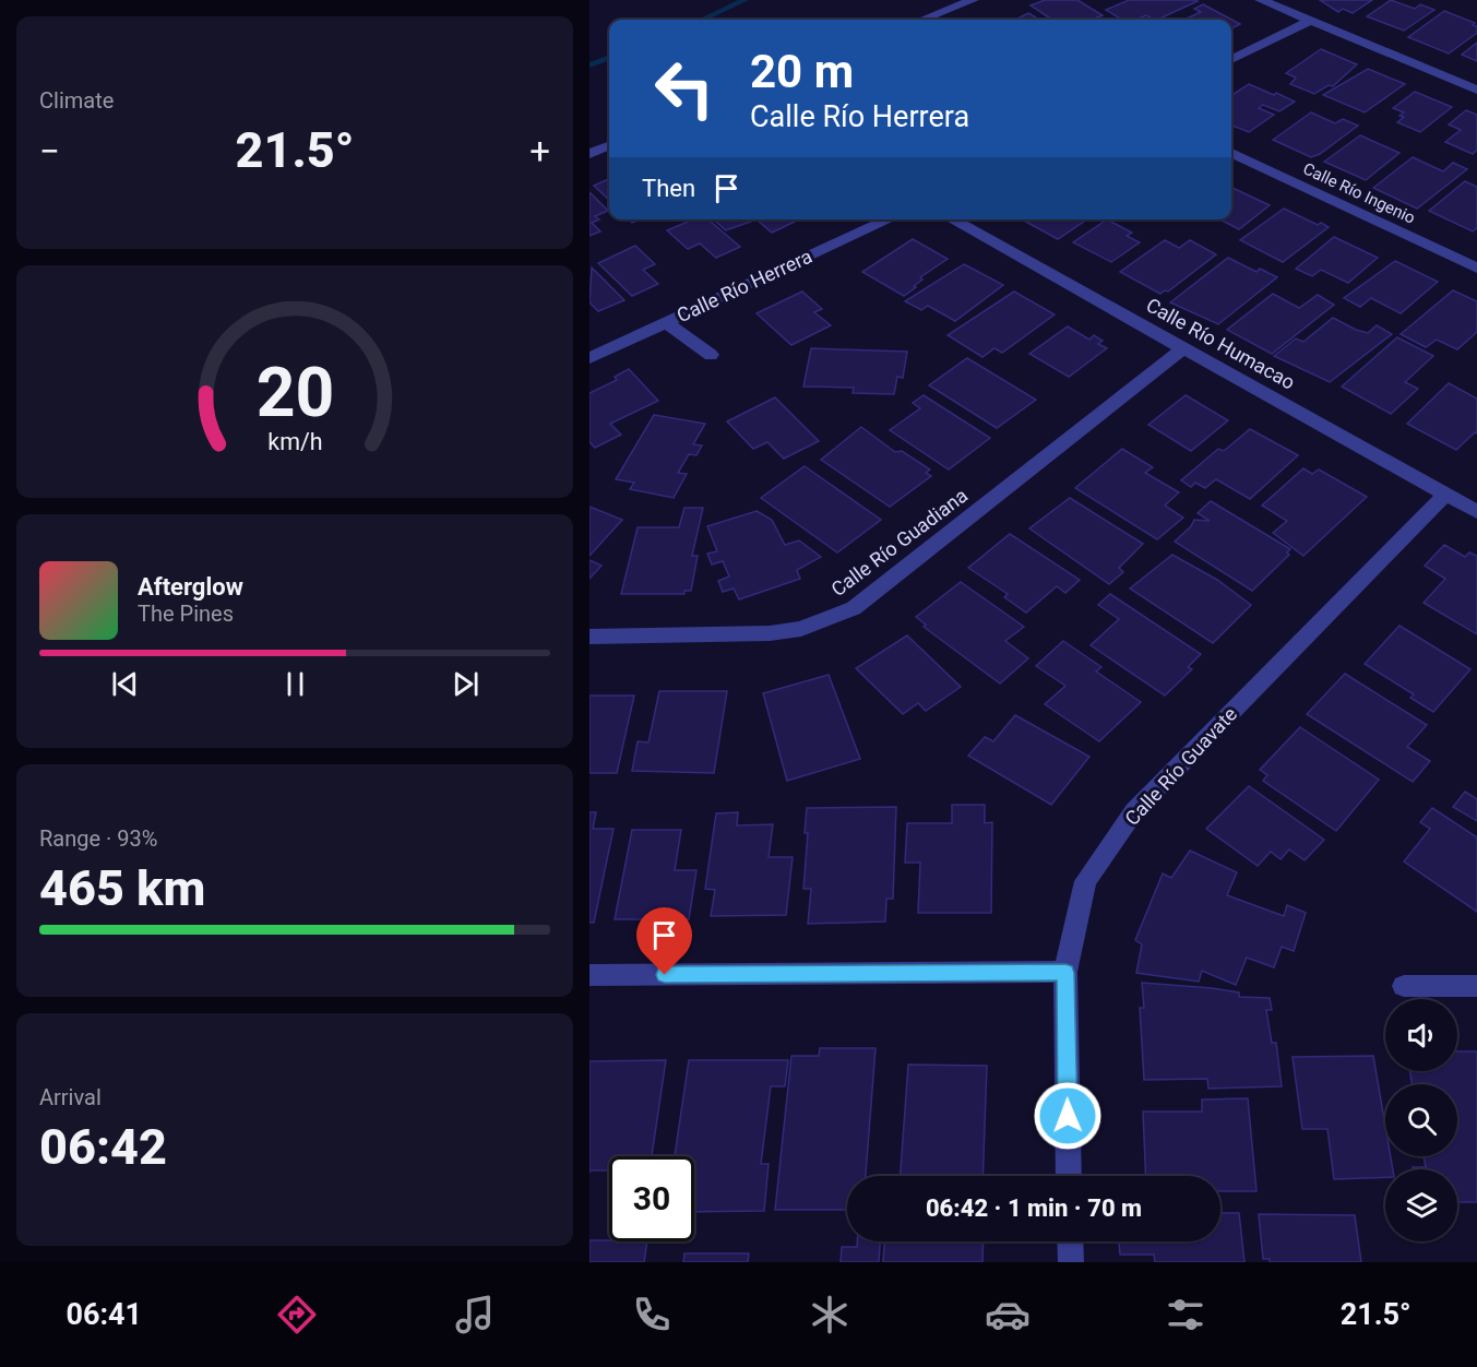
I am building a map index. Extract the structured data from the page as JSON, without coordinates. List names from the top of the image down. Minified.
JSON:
{"streets":{"street":["Calle Río Ingenio","Calle Río Herrera","Calle Río Humacao","Calle Río Guadiana","Calle Río Guavate"]},"crossings":[["Calle Río Humacao","Calle Río Guadiana"],["Calle Río Humacao","Calle Río Guavate"]],"page":{"tile":["Climate",["Range · 93%","465 km"],["Arrival","06:42"]],"turn":["20 m","Calle Río Herrera"],"heat":["−","21.5°","+"],"then":"Then","song":["Afterglow","The Pines"],"limit":"30","trip":"06:42 · 1 min · 70 m","tabs":["06:41","21.5°"],"gauge":["20","km/h"]}}
